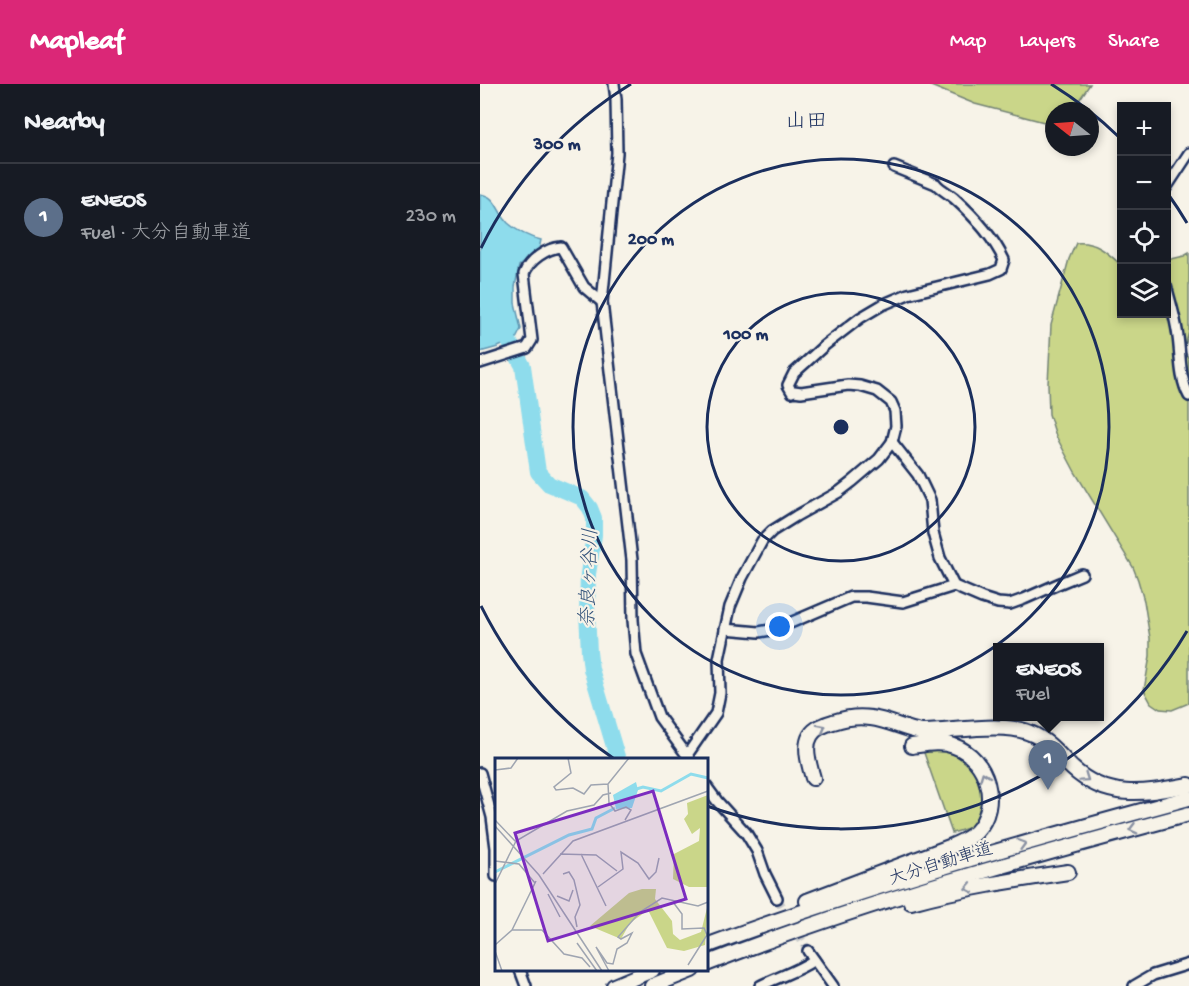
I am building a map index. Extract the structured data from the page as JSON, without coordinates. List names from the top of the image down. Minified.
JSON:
{"streets":{"highway":["大分自動車道"]},"districts":["山田"],"water":["奈良ヶ谷川"],"north":"left","page":{"header":"Mapleaf","nav":["Map","Layers","Share"],"heading":"Nearby","map_buttons":["+","−"],"list":[{"mark":"1","name":"ENEOS","note":"Fuel · 大分自動車道","value":"230 m"}],"popup":["ENEOS","Fuel"],"pins":"1"},"rings":["300 m","200 m","100 m"]}
